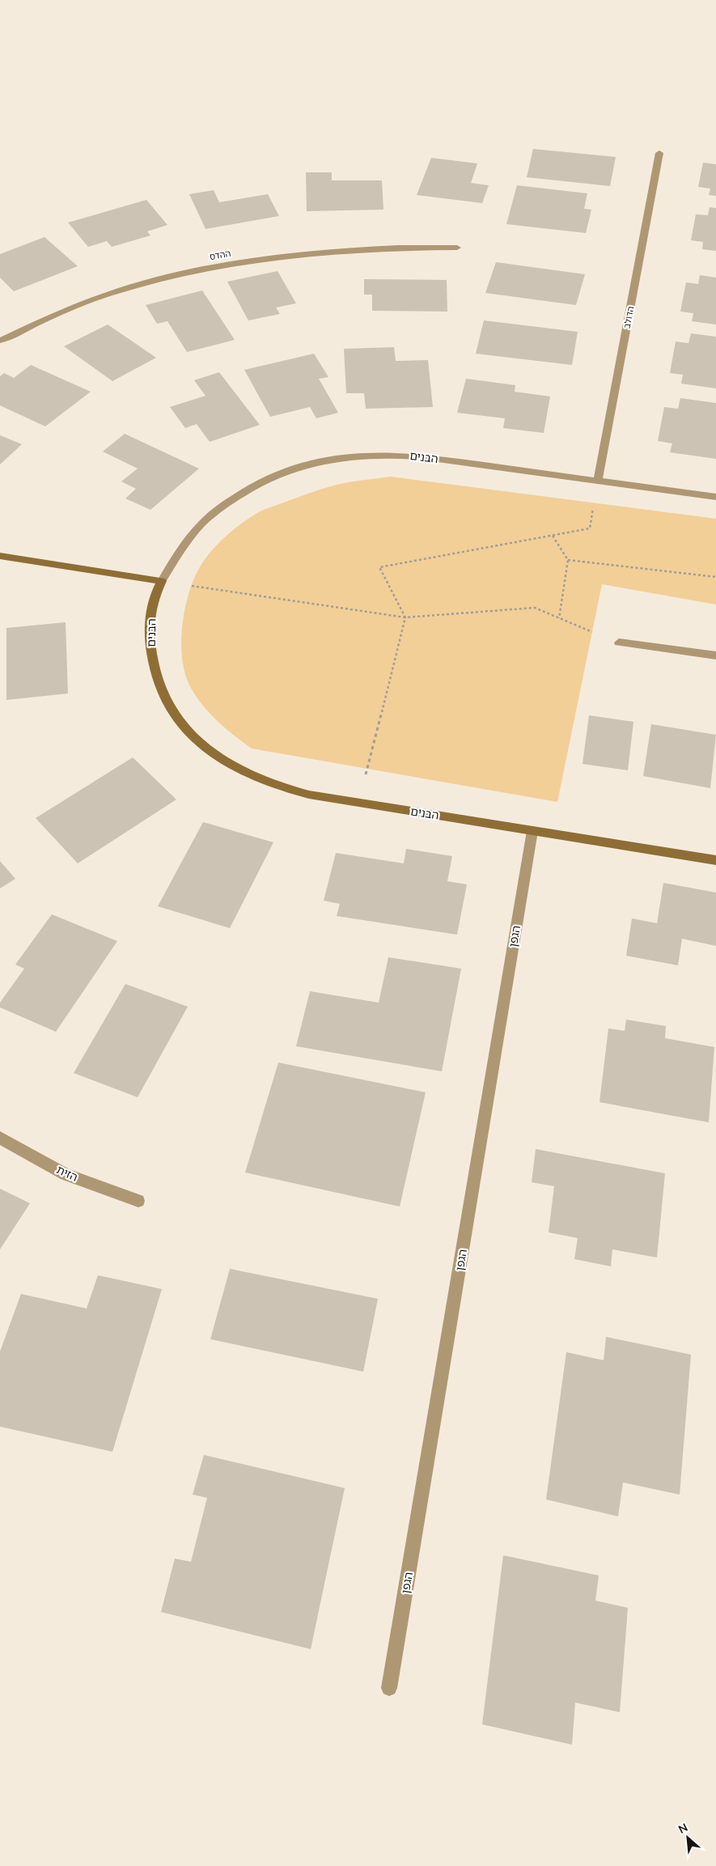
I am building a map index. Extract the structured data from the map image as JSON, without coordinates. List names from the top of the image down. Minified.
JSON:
{"streets":{"main road":["הבנים"],"street":["ההדס","הדולב","הגפן","הזית"]},"crossings":[["הדולב","הבנים"],["הבנים","הגפן"]],"north":"top left"}
